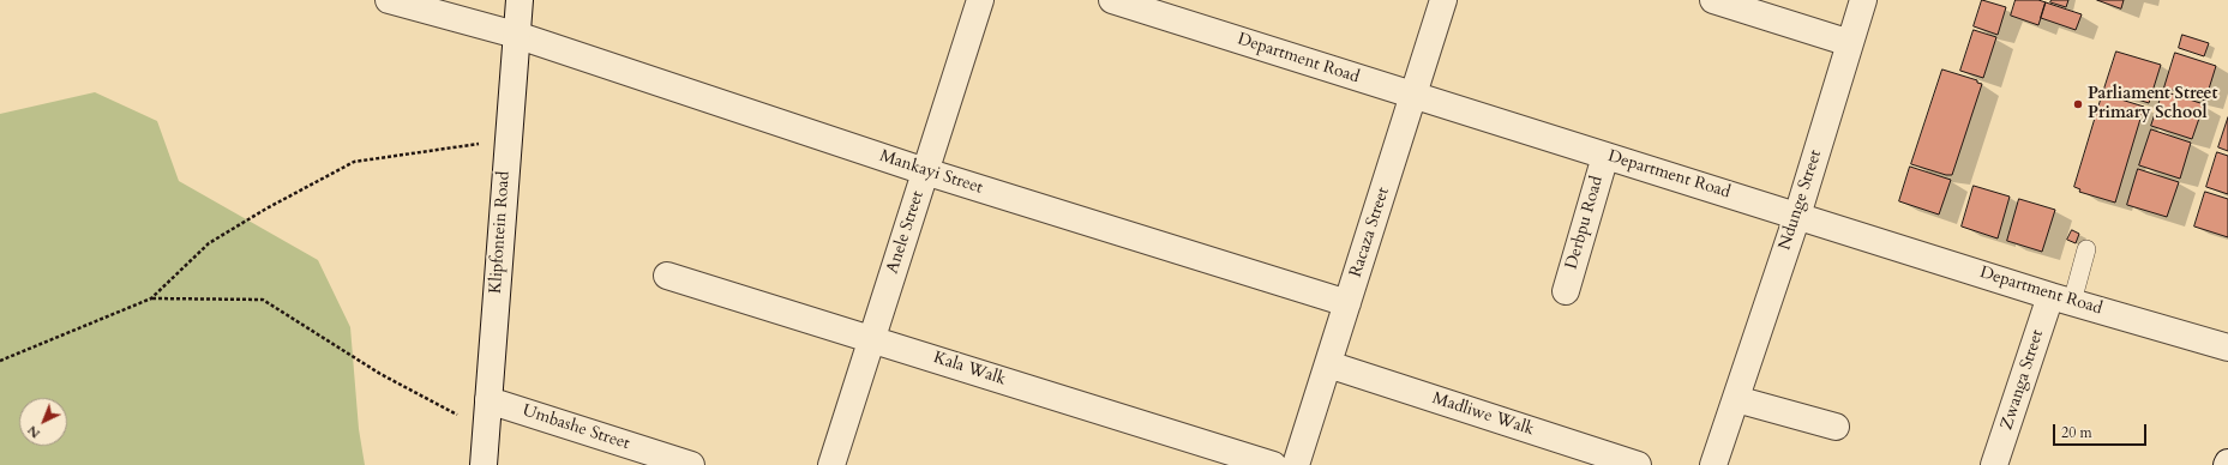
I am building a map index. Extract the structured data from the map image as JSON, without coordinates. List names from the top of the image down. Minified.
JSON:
{"streets":{"street":["Department Road","Mankayi Street","Ndunge Street","Derbpu Road","Klipfontein Road","Anele Street","Racaza Street","Kala Walk","Zwanga Street","Madliwe Walk","Umbashe Street"]},"crossings":[["Department Road","Ndunge Street"],["Department Road","Derbpu Road"],["Department Road","Racaza Street"],["Department Road","Zwanga Street"],["Mankayi Street","Klipfontein Road"],["Mankayi Street","Anele Street"],["Mankayi Street","Racaza Street"],["Klipfontein Road","Umbashe Street"],["Anele Street","Kala Walk"],["Racaza Street","Madliwe Walk"]],"places":["Parliament Street Primary School"],"scale_bar":"20 m","north":"bottom left"}
